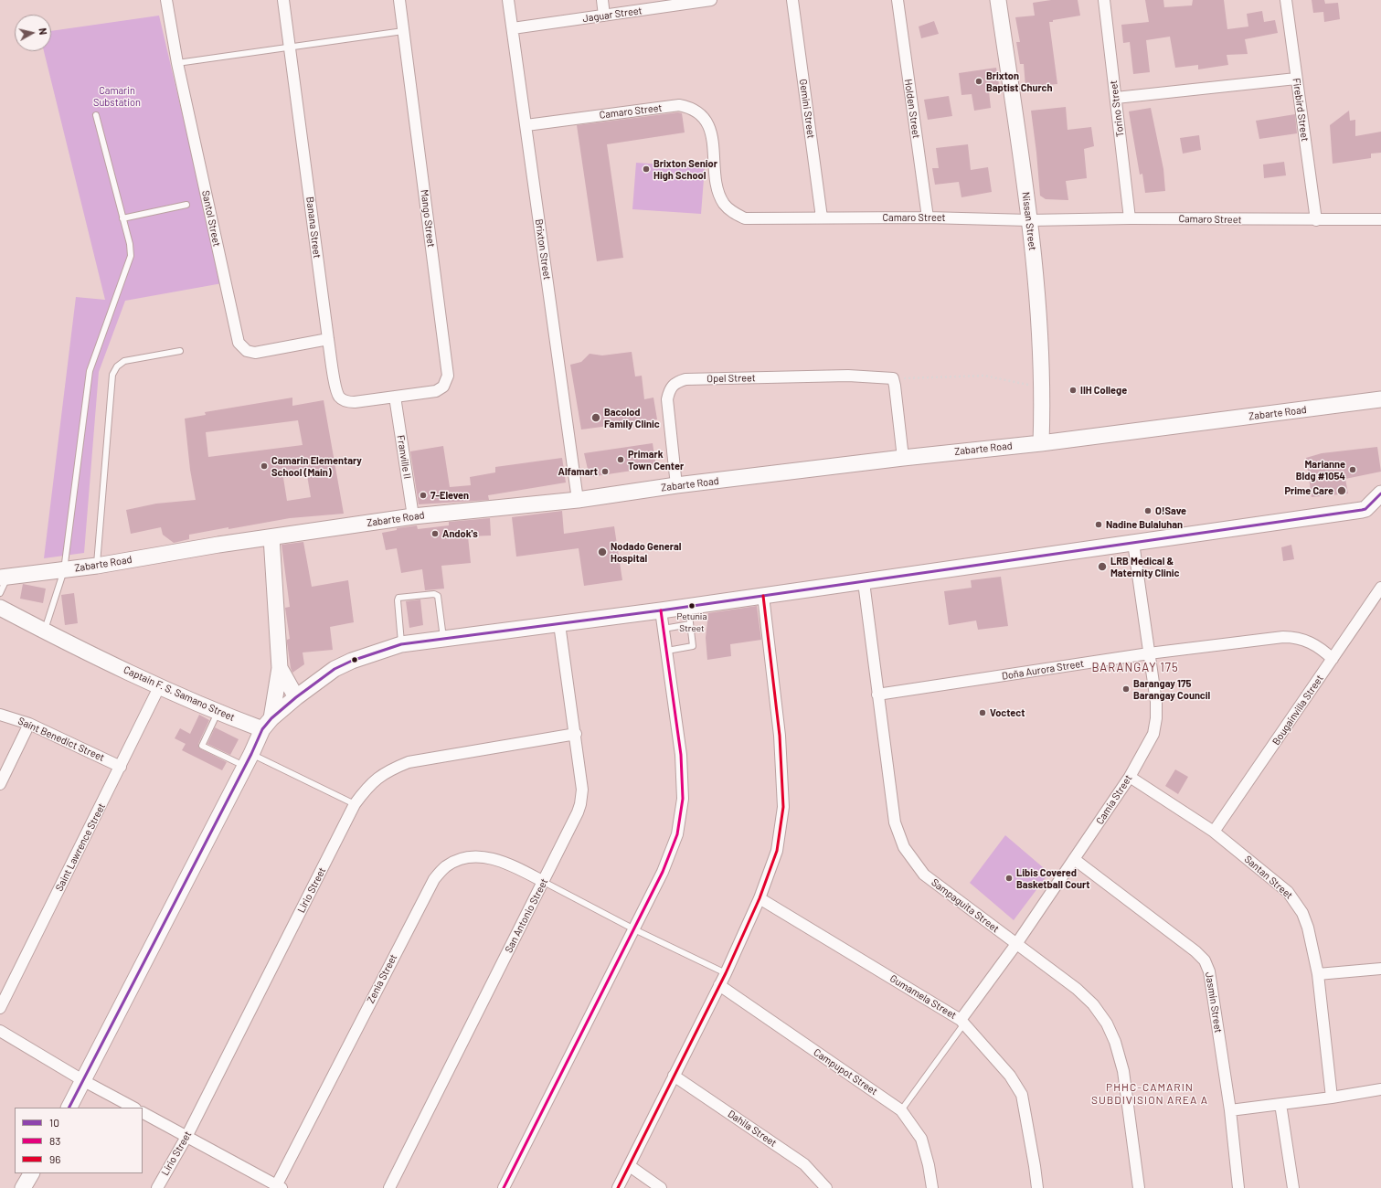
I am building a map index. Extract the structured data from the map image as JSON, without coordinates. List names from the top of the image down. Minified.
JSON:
{"streets":{"main road":["Nissan Street","Zabarte Road","Captain F. S. Samano Street"],"street":["Jaguar Street","Gemini Street","Holden Street","Torino Street","Firebird Street","Camaro Street","Santol Street","Mango Street","Banana Street","Brixton Street","Opel Street","Franville II","Doña Aurora Street","Bougainvilla Street","Saint Benedict Street","Camia Street","Saint Lawrence Street","Santan Street","Lirio Street","Sampaguita Street","San Antonio Street","Zenia Street","Gumamela Street","Jasmin Street","Campupot Street","Dahila Street"]},"crossings":[["Jaguar Street","Brixton Street"],["Gemini Street","Camaro Street"],["Holden Street","Camaro Street"],["Torino Street","Camaro Street"],["Firebird Street","Camaro Street"],["Camaro Street","Nissan Street"],["Camaro Street","Brixton Street"],["Santol Street","Banana Street"],["Mango Street","Banana Street"],["Mango Street","Franville II"],["Nissan Street","Zabarte Road"],["Banana Street","Franville II"],["Brixton Street","Zabarte Road"],["Opel Street","Zabarte Road"],["Zabarte Road","Franville II"],["Doña Aurora Street","Bougainvilla Street"],["Doña Aurora Street","Camia Street"],["Doña Aurora Street","Sampaguita Street"],["Captain F. S. Samano Street","Saint Lawrence Street"],["Bougainvilla Street","Santan Street"],["Saint Benedict Street","Saint Lawrence Street"],["Camia Street","Santan Street"],["Camia Street","Sampaguita Street"],["Camia Street","Gumamela Street"],["Camia Street","Jasmin Street"],["Lirio Street","San Antonio Street"],["San Antonio Street","Zenia Street"]],"districts":["BARANGAY 175","PHHC-CAMARIN SUBDIVISION AREA A"],"parks":["Camarin Substation"],"places":["Brixton Baptist Church","Brixton Senior High School","IIH College","Bacolod Family Clinic","Primark Town Center","Camarin Elementary School (Main)","Marianne Bldg #1054","Alfamart","Prime Care","7-Eleven","O!Save","Nadine Bulaluhan","Andok's","Nodado General Hospital","LRB Medical & Maternity Clinic","Petunia Street","Barangay 175 Barangay Council","Voctect","Libis Covered Basketball Court"],"lines":["transit line 10","transit line 96","transit line 83"],"legend":["10","83","96"],"north":"right"}
